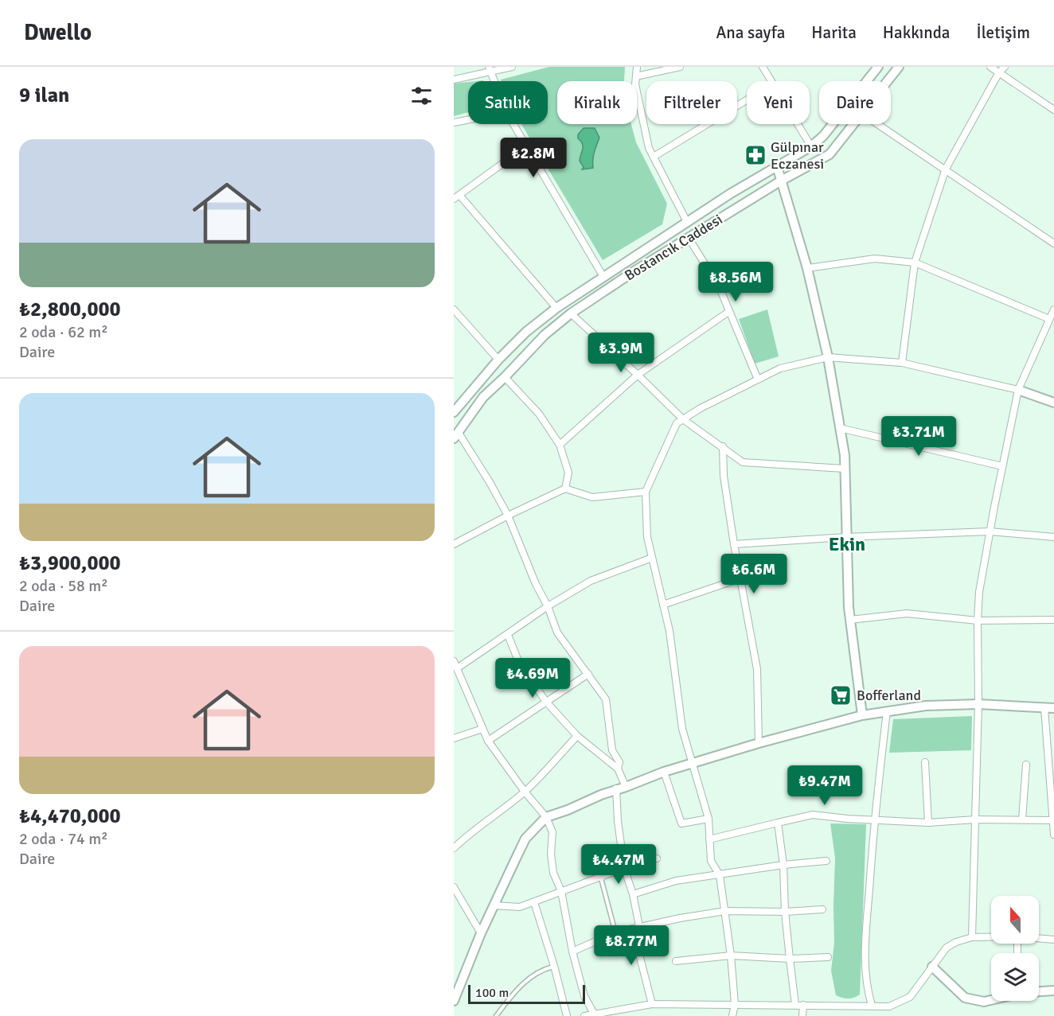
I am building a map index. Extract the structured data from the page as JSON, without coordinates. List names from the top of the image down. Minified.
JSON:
{"streets":{"street":["Bostancık Caddesi"]},"districts":["Ekin"],"places":{"pharmacy":["Gülpınar Eczanesi"],"supermarket":["Bofferland"]},"scale_bar":"100 m","north":"top","page":{"header":"Dwello","nav":["Ana sayfa","Harita","Hakkında","İletişim"],"heading":"9 ilan","chip":["Satılık","Kiralık","Filtreler","Yeni","Daire"],"list":[{"name":"₺2,800,000","note":"2 oda · 62 m² · Daire"},{"name":"₺3,900,000","note":"2 oda · 58 m² · Daire"},{"name":"₺4,470,000","note":"2 oda · 74 m² · Daire"}],"price":["₺2.8M","₺8.56M","₺3.9M","₺3.71M","₺6.6M","₺4.69M","₺9.47M","₺4.47M","₺8.77M"],"scale":"100 m"}}
